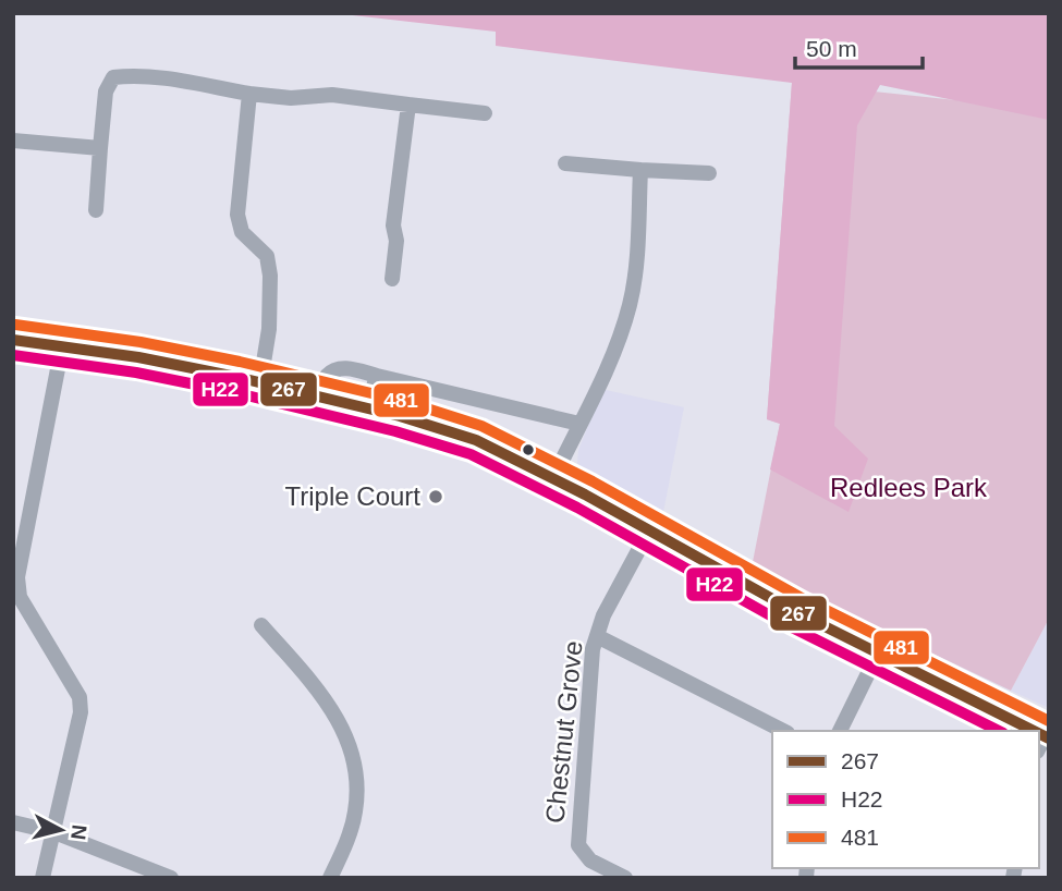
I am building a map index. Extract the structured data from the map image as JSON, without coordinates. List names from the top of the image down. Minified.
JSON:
{"streets":{"street":["Chestnut Grove"]},"parks":["Redlees Park"],"places":["Triple Court"],"lines":["transit line 481","transit line 267","transit line H22"],"legend":["267","H22","481"],"scale_bar":"50 m","north":"right"}
